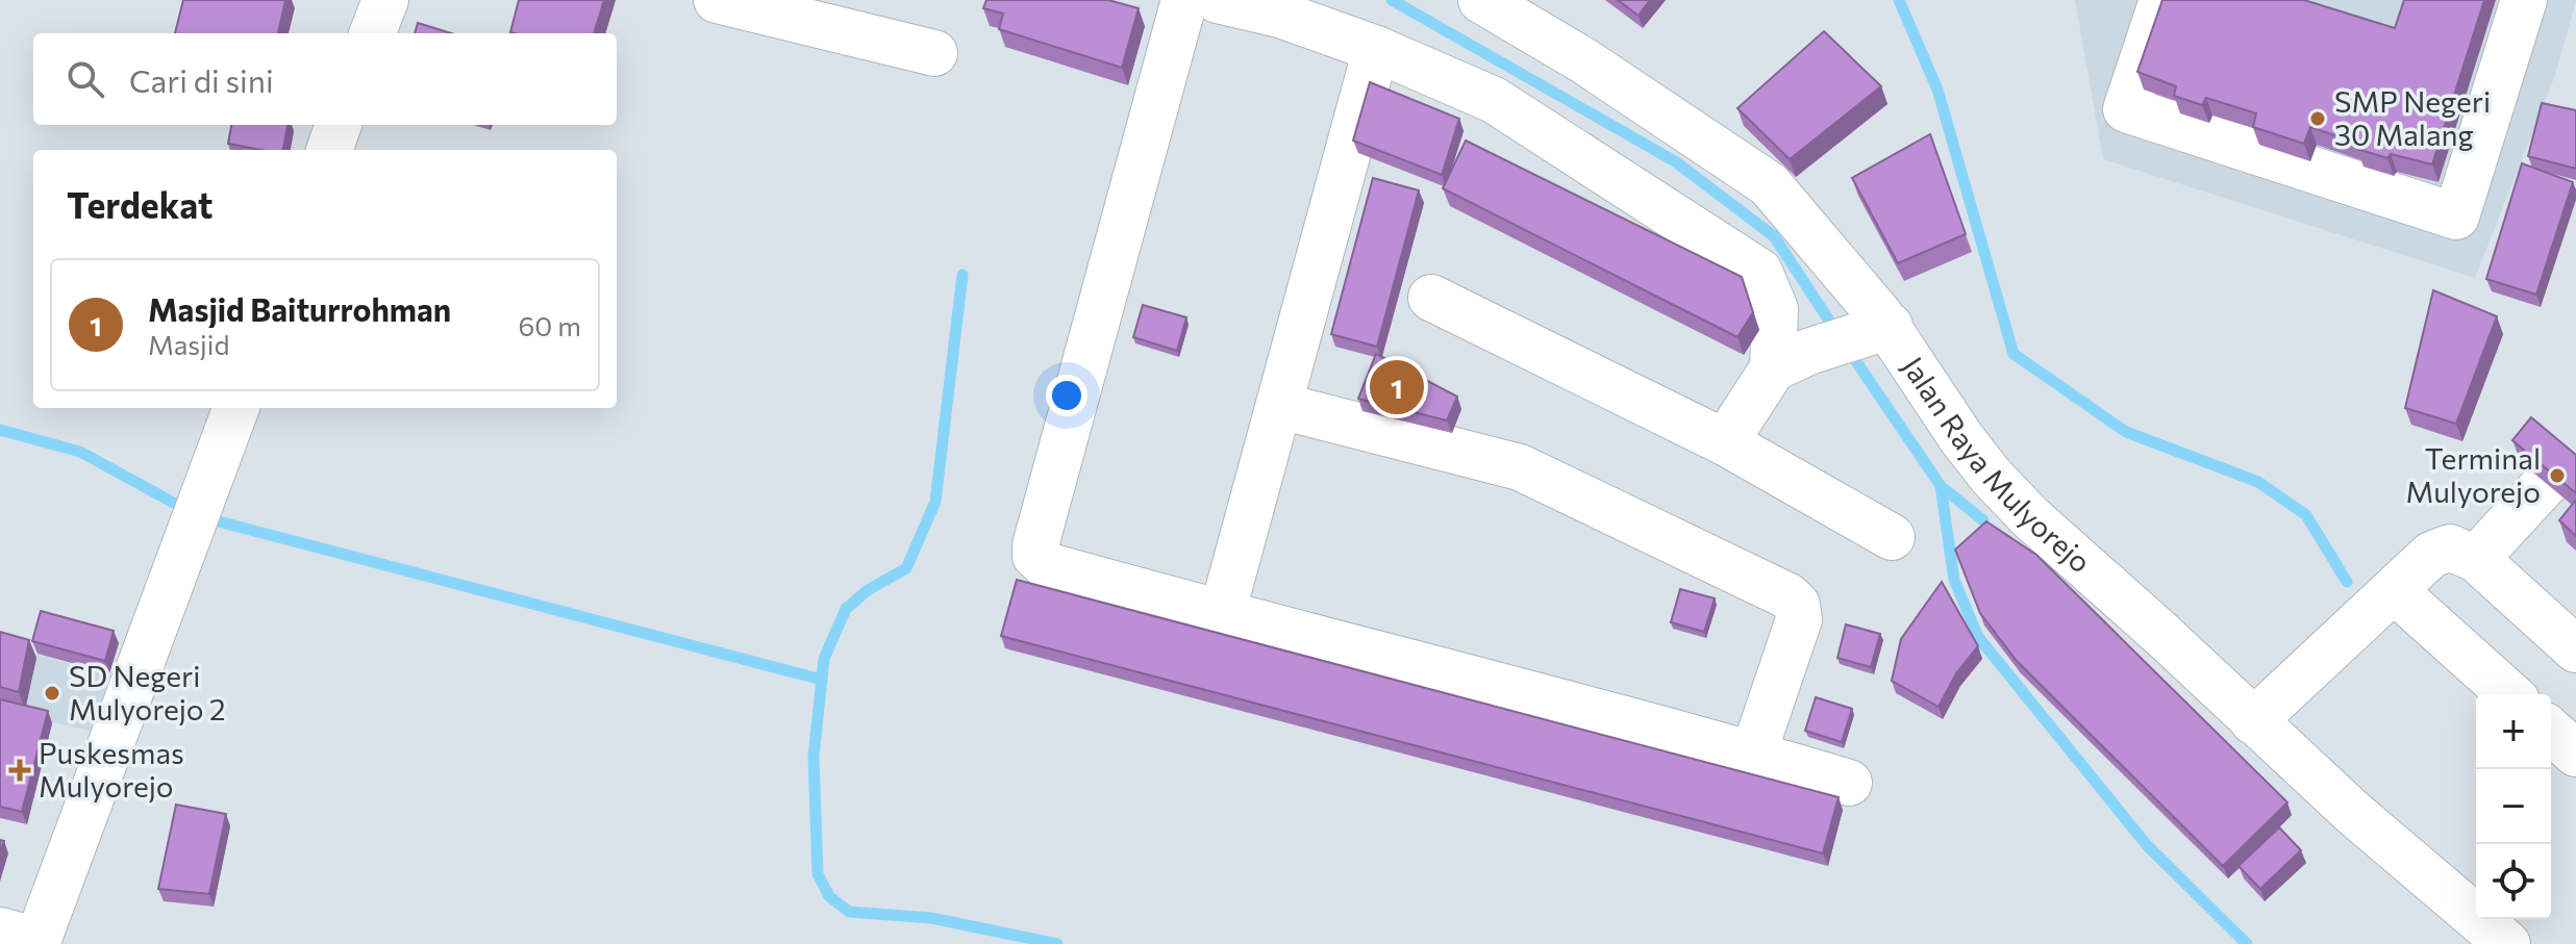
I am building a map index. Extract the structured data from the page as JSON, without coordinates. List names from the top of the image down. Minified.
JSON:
{"streets":{"street":["Jalan Raya Mulyorejo"]},"places":{"other":["SMP Negeri 30 Malang","Terminal Mulyorejo","SD Negeri Mulyorejo 2"],"health":["Puskesmas Mulyorejo"]},"page":{"search":"Cari di sini","heading":"Terdekat","list":[{"mark":"1","name":"Masjid Baiturrohman","note":"Masjid","value":"60 m"}],"pins":"1","map_buttons":["+","−"]}}
